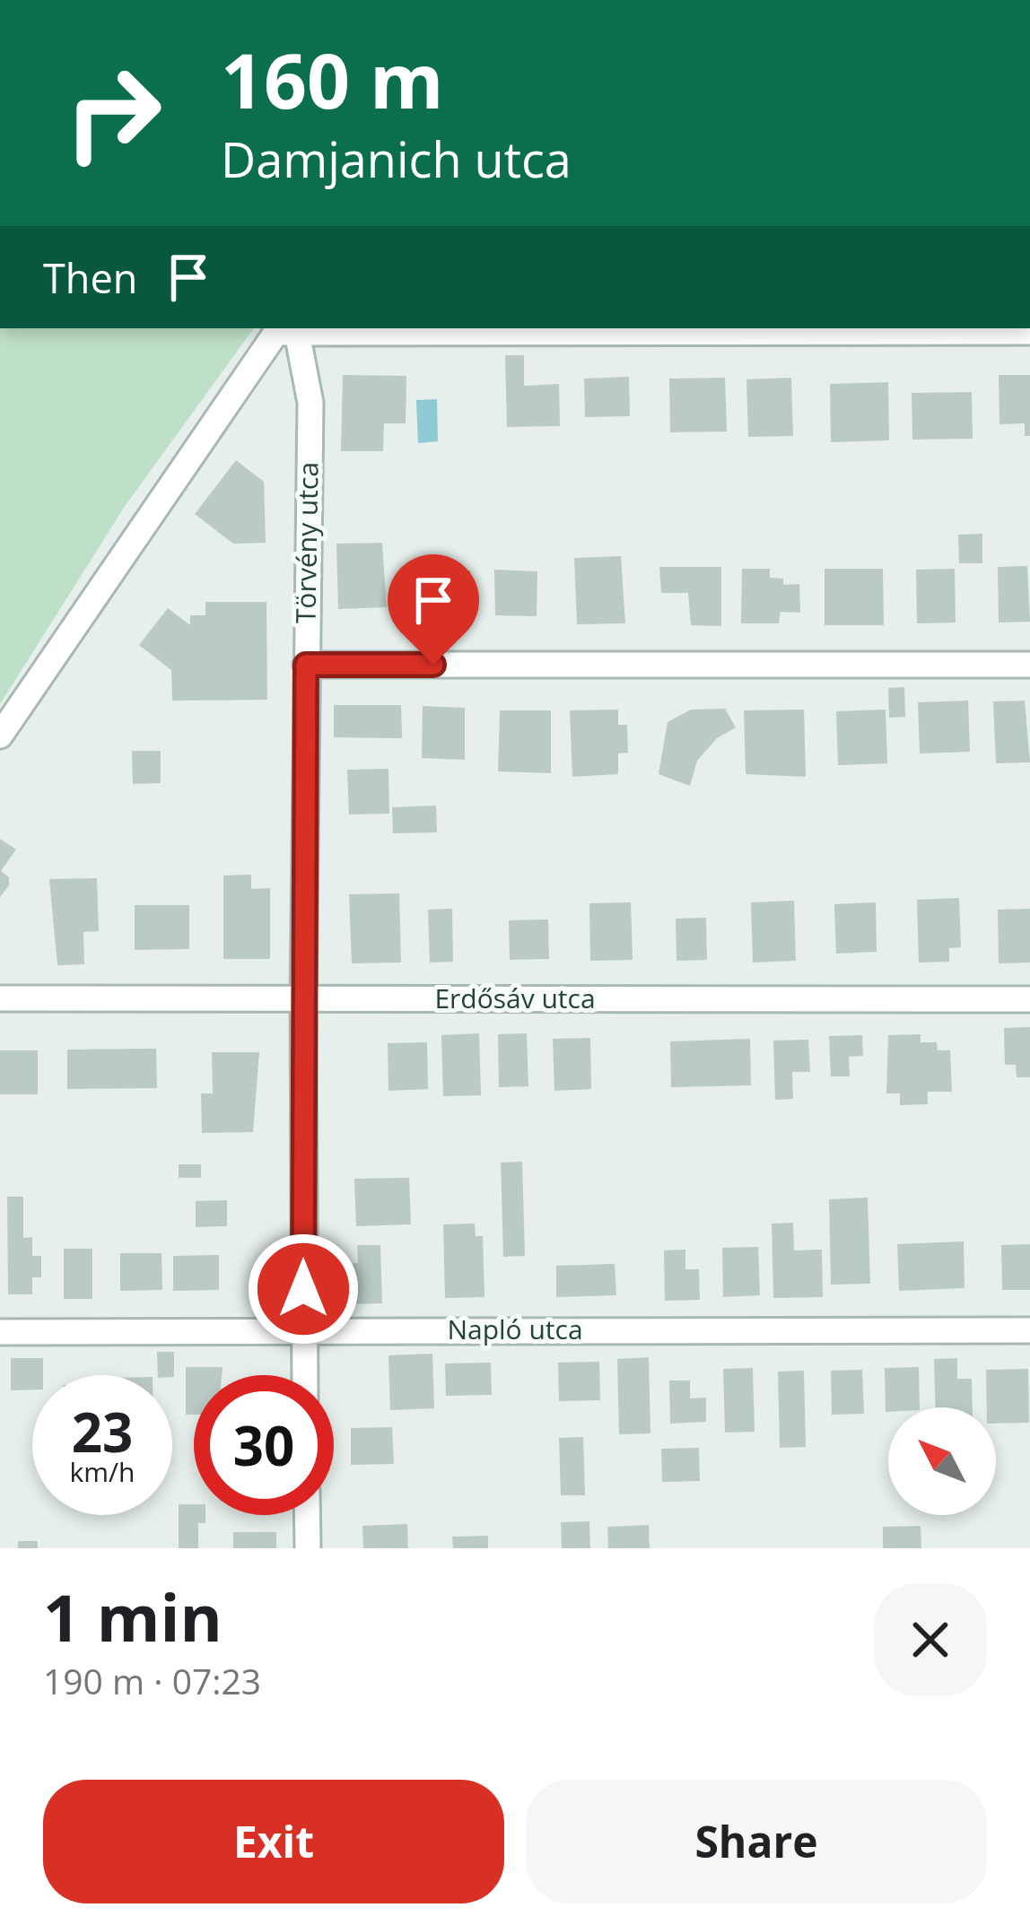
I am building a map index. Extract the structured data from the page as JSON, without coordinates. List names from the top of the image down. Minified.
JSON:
{"streets":{"street":["Törvény utca","Erdősáv utca","Napló utca"]},"crossings":[["Törvény utca","Erdősáv utca"],["Törvény utca","Napló utca"]],"north":"top left","page":{"turn":["160 m","Damjanich utca"],"then":"Then","speed":"23 km/h","limit":"30","heading":["1 min","190 m · 07:23"],"buttons":["Exit","Share"]}}
